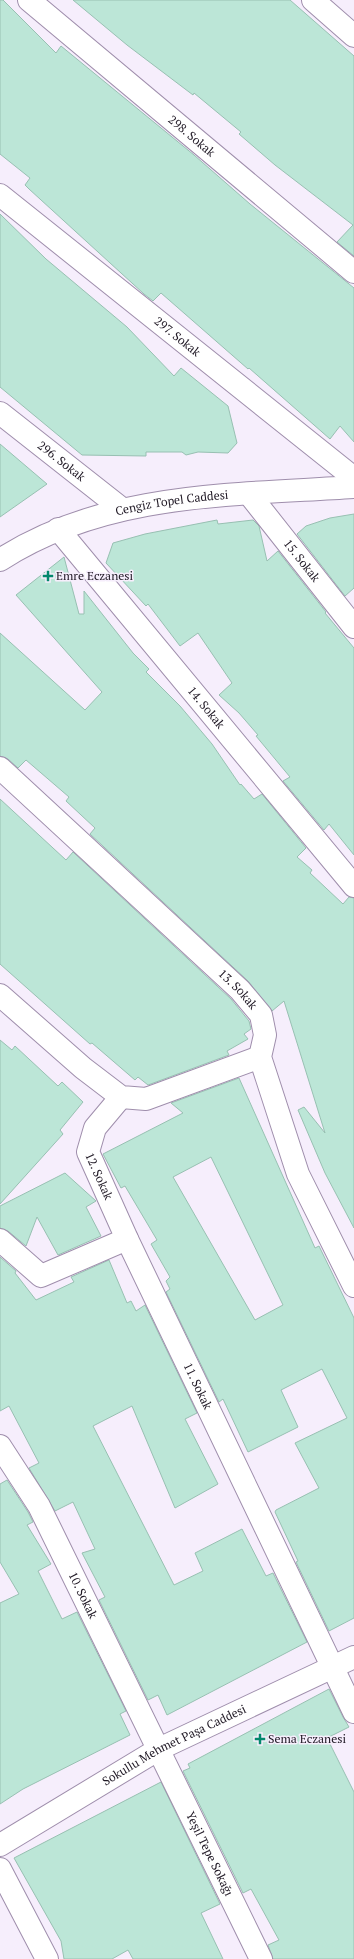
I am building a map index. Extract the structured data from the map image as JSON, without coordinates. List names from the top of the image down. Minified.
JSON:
{"streets":{"street":["298. Sokak","297. Sokak","296. Sokak","Cengiz Topel Caddesi","15. Sokak","14. Sokak","13. Sokak","12. Sokak","11. Sokak","10. Sokak","Sokullu Mehmet Paşa Caddesi","Yeşil Tepe Sokağı"]},"crossings":[["296. Sokak","Cengiz Topel Caddesi"],["Cengiz Topel Caddesi","15. Sokak"],["Cengiz Topel Caddesi","14. Sokak"],["12. Sokak","11. Sokak"],["11. Sokak","Sokullu Mehmet Paşa Caddesi"],["10. Sokak","Sokullu Mehmet Paşa Caddesi"],["10. Sokak","Yeşil Tepe Sokağı"],["Sokullu Mehmet Paşa Caddesi","Yeşil Tepe Sokağı"]],"places":{"health":["Emre Eczanesi","Sema Eczanesi"]}}
